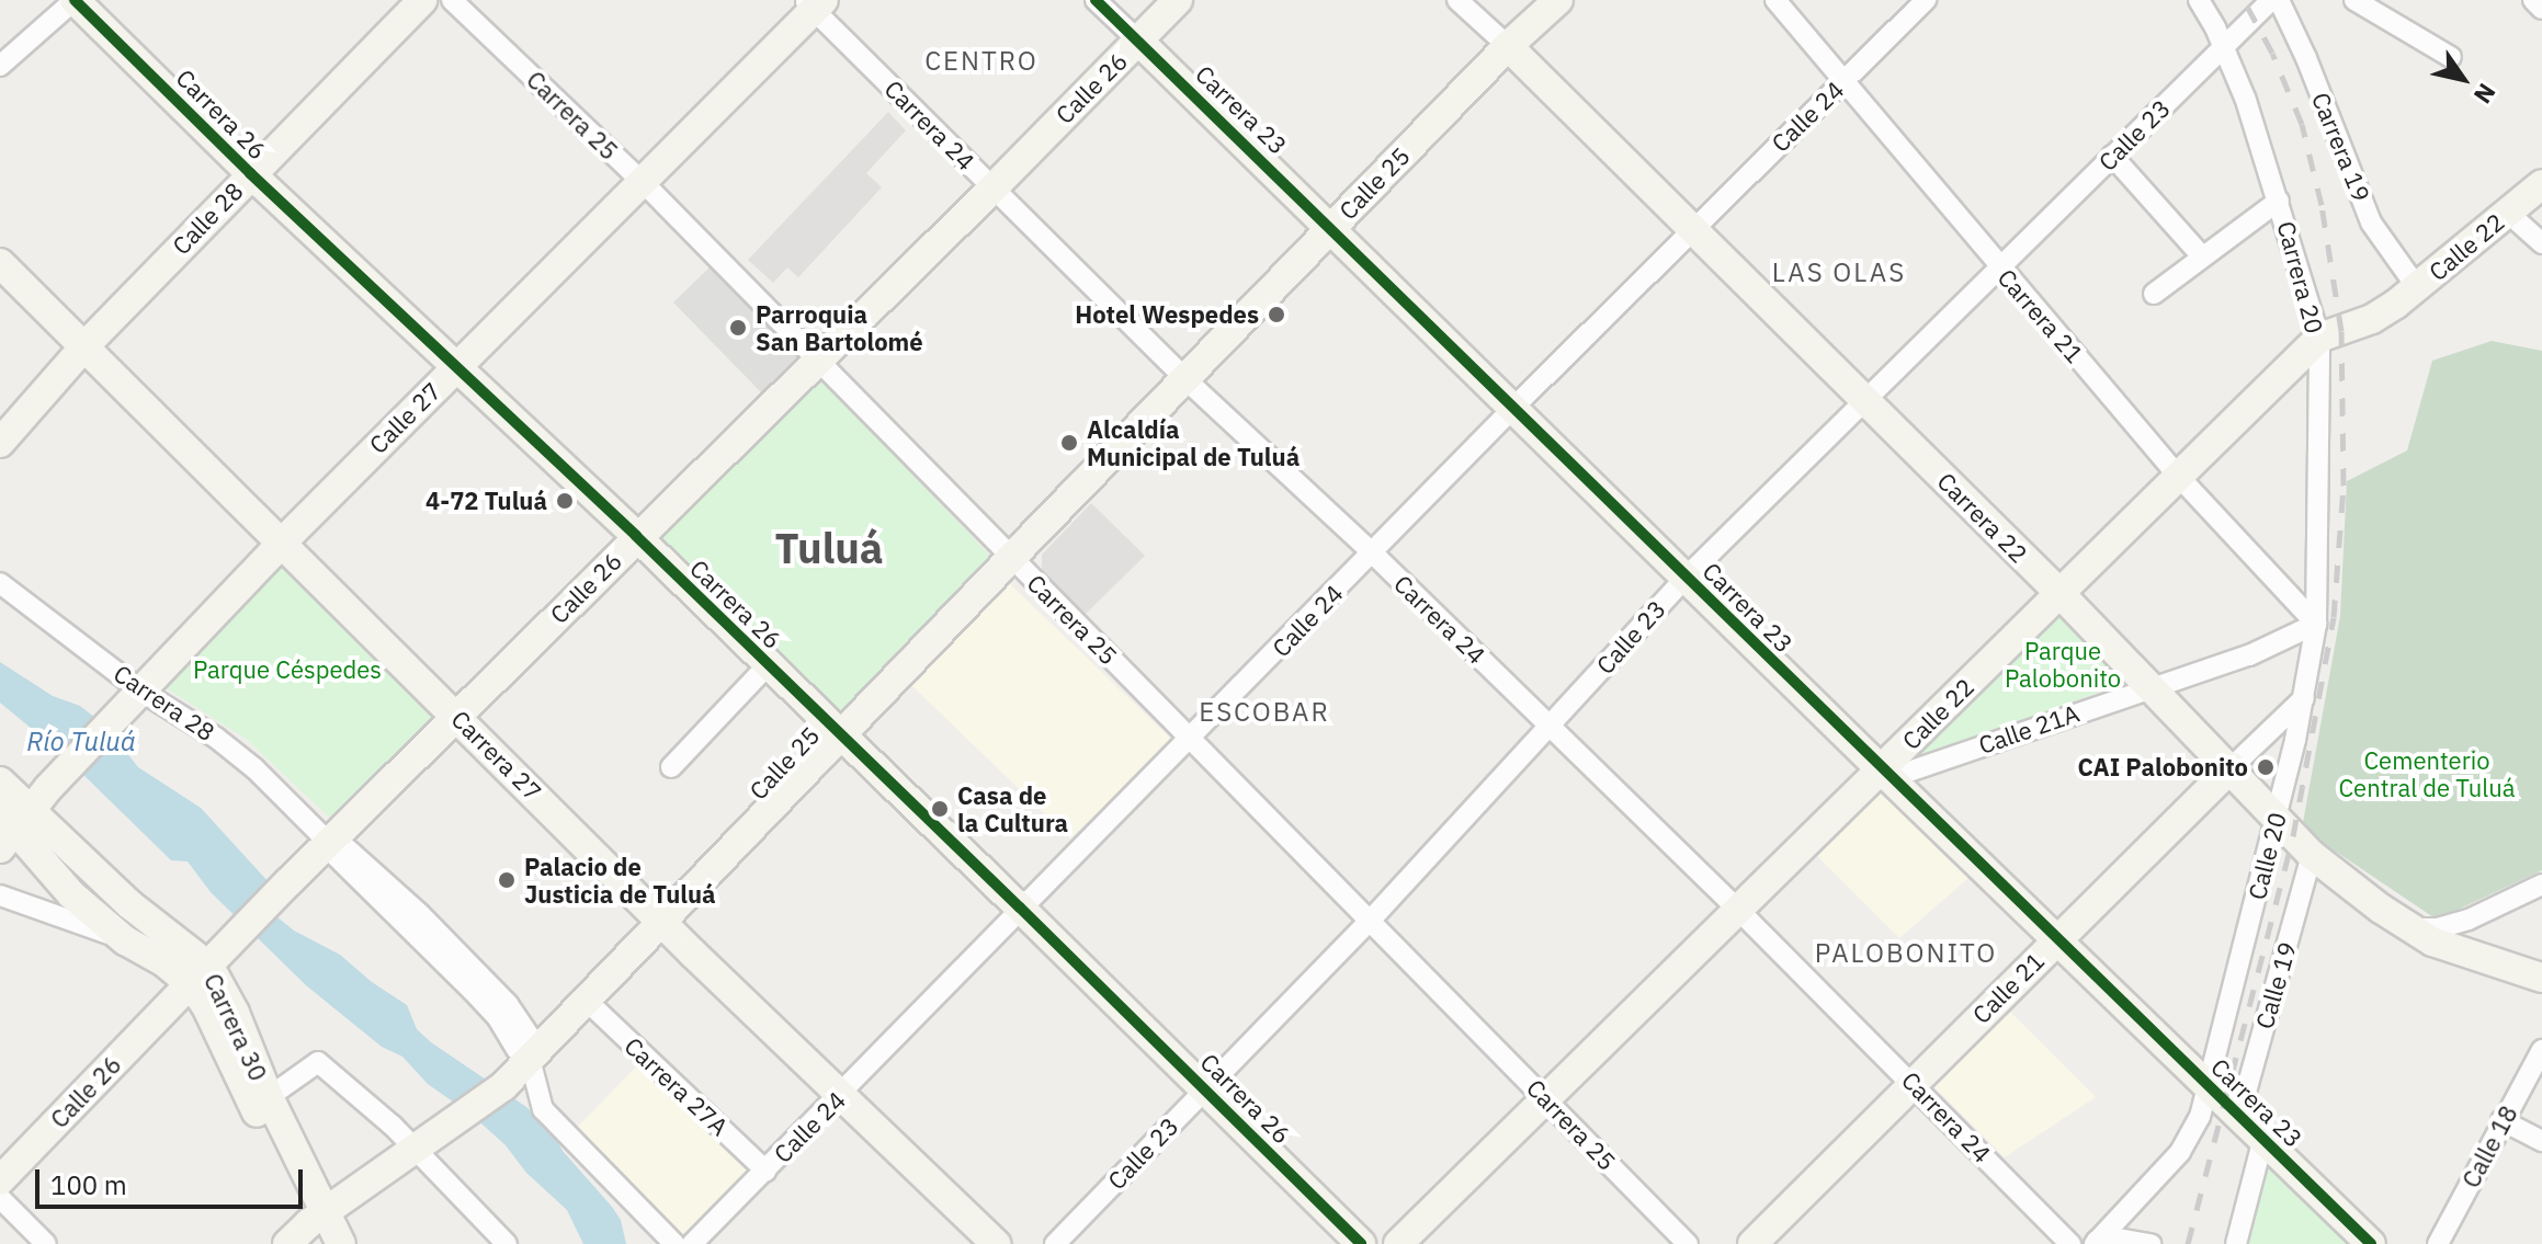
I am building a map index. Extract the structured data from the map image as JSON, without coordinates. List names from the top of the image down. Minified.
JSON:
{"streets":{"street":["Calle 26","Carrera 23","Carrera 26","Carrera 25","Calle 24","Carrera 24","Calle 23","Carrera 19","Calle 25","Calle 28","Calle 22","Carrera 20","Carrera 21","Calle 27","Carrera 22","Carrera 28","Calle 21A","Carrera 27","Calle 20","Calle 19","Calle 21","Carrera 30","Carrera 27A","Calle 18"]},"crossings":[["Calle 26","Carrera 23"],["Calle 26","Carrera 26"],["Calle 26","Carrera 25"],["Calle 26","Carrera 24"],["Calle 26","Carrera 28"],["Calle 26","Carrera 27"],["Calle 26","Carrera 30"],["Carrera 23","Calle 24"],["Carrera 23","Calle 23"],["Carrera 23","Calle 25"],["Carrera 23","Calle 22"],["Carrera 23","Calle 21A"],["Carrera 23","Calle 20"],["Carrera 23","Calle 19"],["Carrera 23","Calle 21"],["Carrera 26","Calle 24"],["Carrera 26","Calle 23"],["Carrera 26","Calle 25"],["Carrera 26","Calle 28"],["Carrera 26","Calle 27"],["Carrera 25","Calle 24"],["Carrera 25","Calle 23"],["Carrera 25","Calle 25"],["Carrera 25","Calle 22"],["Carrera 25","Calle 27"],["Calle 24","Carrera 24"],["Calle 24","Carrera 21"],["Calle 24","Carrera 22"],["Calle 24","Carrera 27"],["Calle 24","Carrera 27A"],["Carrera 24","Calle 23"],["Carrera 24","Calle 25"],["Carrera 24","Calle 22"],["Carrera 24","Calle 27"],["Carrera 24","Calle 21"],["Calle 23","Carrera 20"],["Calle 23","Carrera 21"],["Calle 23","Carrera 22"],["Carrera 19","Calle 22"],["Calle 25","Carrera 22"],["Calle 25","Carrera 28"],["Calle 25","Carrera 27"],["Calle 25","Carrera 30"],["Calle 25","Carrera 27A"],["Calle 28","Carrera 27"],["Calle 22","Carrera 20"],["Calle 22","Carrera 21"],["Calle 22","Carrera 22"],["Calle 22","Calle 21A"],["Carrera 20","Carrera 21"],["Carrera 20","Calle 21A"],["Carrera 20","Calle 20"],["Carrera 21","Calle 21A"],["Carrera 21","Calle 20"],["Calle 27","Carrera 28"],["Calle 27","Carrera 27"],["Calle 27","Carrera 30"],["Carrera 22","Calle 21A"],["Carrera 22","Calle 20"],["Carrera 22","Calle 19"],["Carrera 22","Calle 21"],["Calle 21A","Calle 20"],["Calle 20","Calle 21"]],"districts":["CENTRO","LAS OLAS","Tuluá","ESCOBAR","PALOBONITO"],"water":["Río Tuluá"],"parks":["Parque Palobonito","Parque Céspedes","Cementerio Central de Tuluá"],"places":["Hotel Wespedes","Parroquia San Bartolomé","Alcaldía Municipal de Tuluá","4-72 Tuluá","CAI Palobonito","Casa de la Cultura","Palacio de Justicia de Tuluá"],"scale_bar":"100 m","north":"bottom right"}
